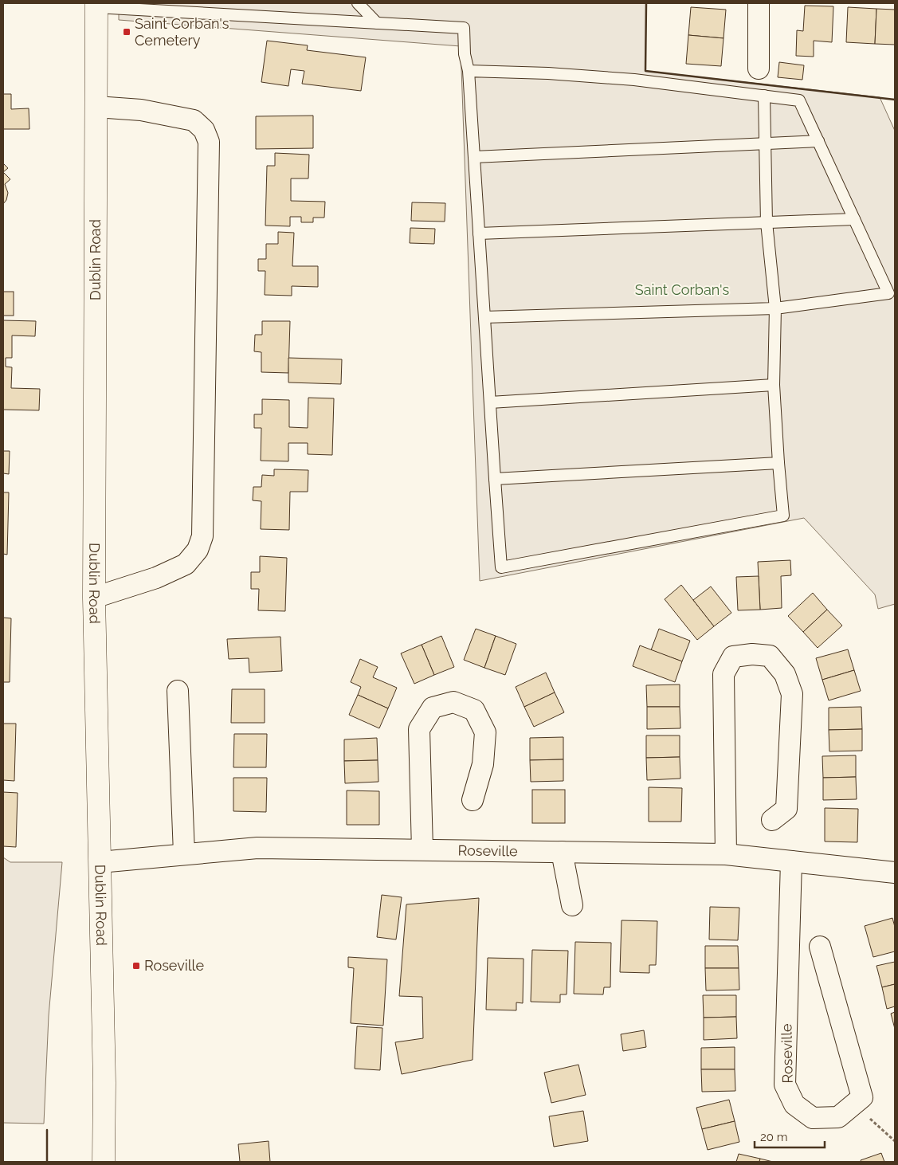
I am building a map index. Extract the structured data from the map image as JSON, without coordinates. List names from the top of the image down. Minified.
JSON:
{"streets":{"main road":["Dublin Road"],"street":["Roseville"]},"crossings":[["Dublin Road","Roseville"]],"parks":["Saint Corban's"],"places":{"transit":["Saint Corban's Cemetery","Roseville"]},"scale_bar":"20 m"}
